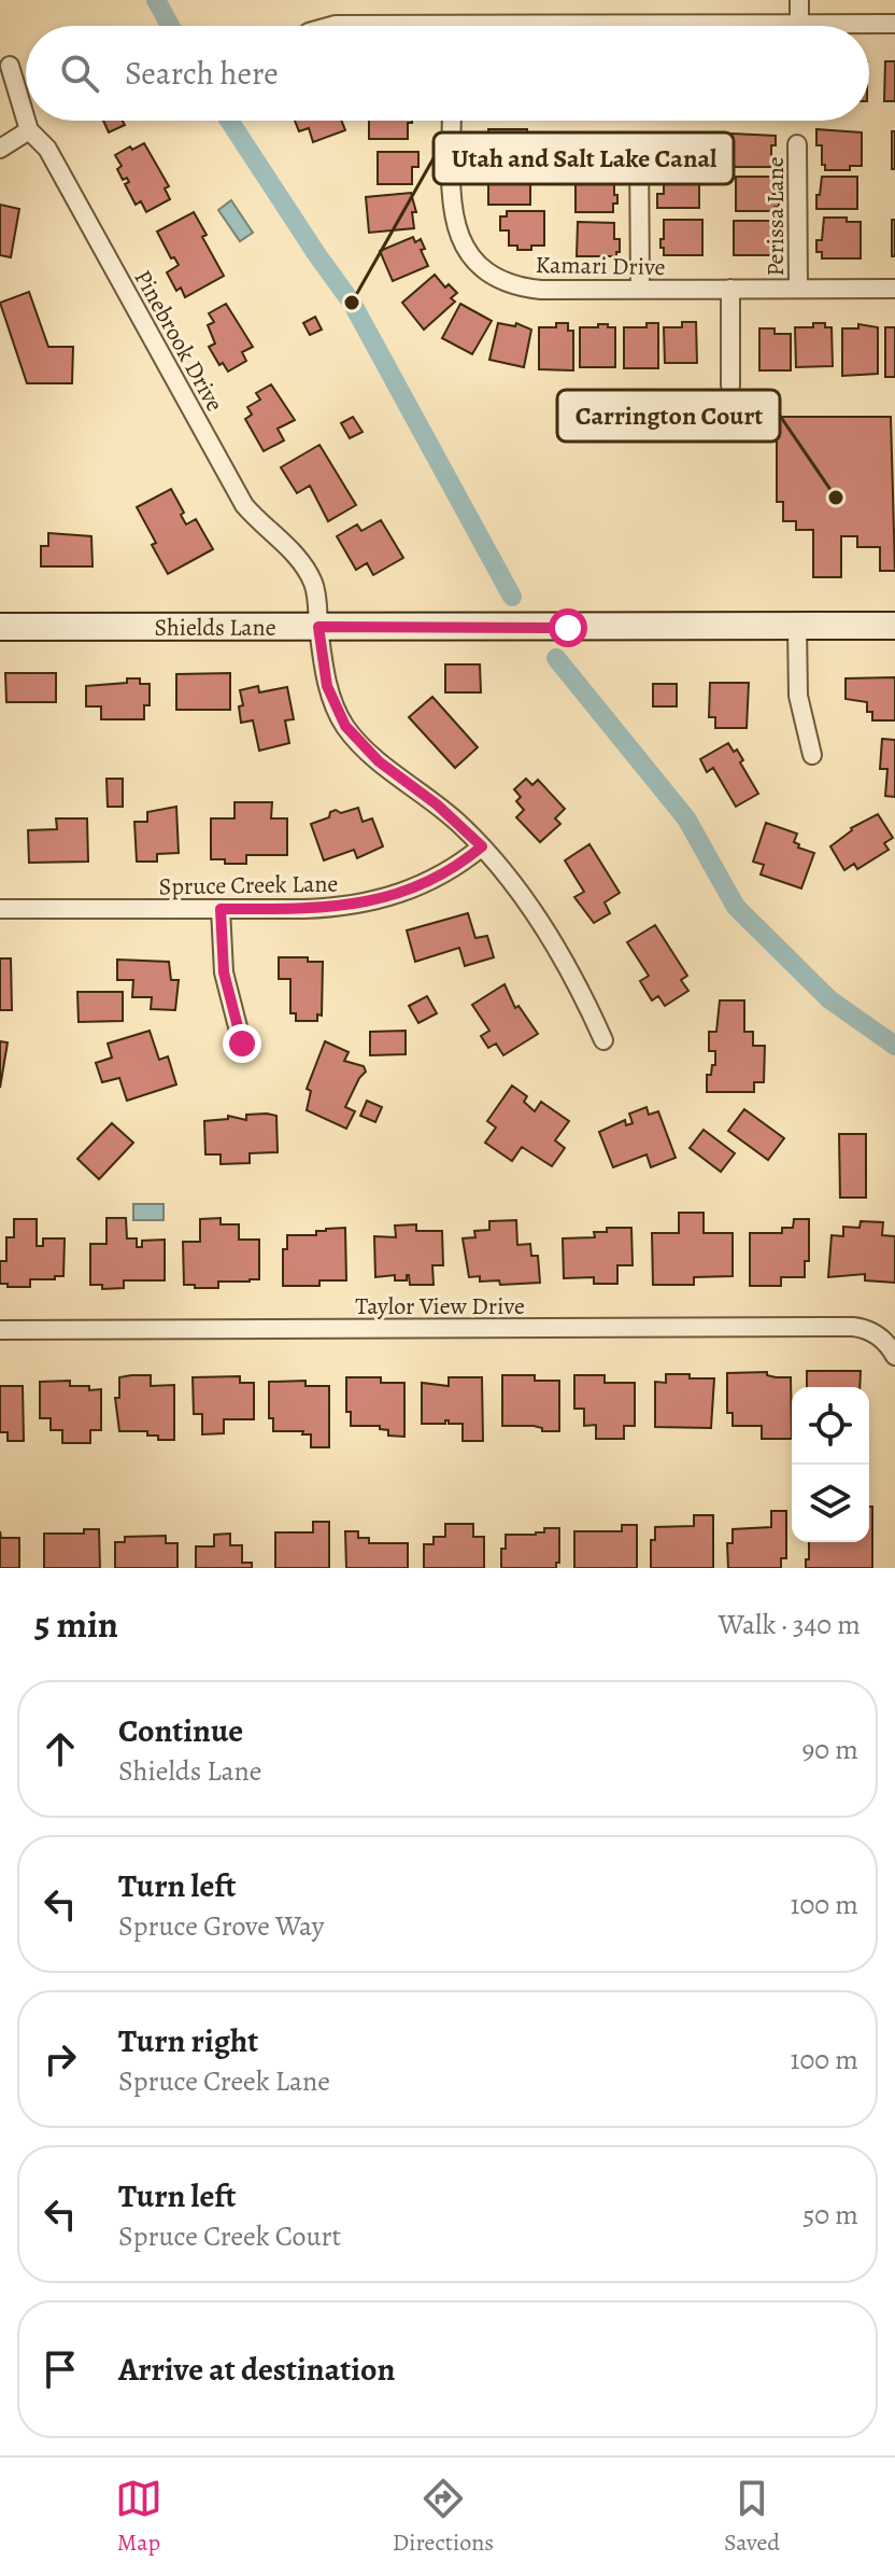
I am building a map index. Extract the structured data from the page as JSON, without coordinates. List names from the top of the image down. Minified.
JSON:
{"streets":{"main road":["Shields Lane"],"street":["Perissa Lane","Kamari Drive","Pinebrook Drive","Spruce Creek Lane","Taylor View Drive"]},"crossings":[["Perissa Lane","Kamari Drive"],["Pinebrook Drive","Shields Lane"],["Pinebrook Drive","Spruce Creek Lane"]],"places":["Utah and Salt Lake Canal","Carrington Court"],"page":{"search":"Search here","heading":["5 min","Walk · 340 m"],"list":[["Continue","Shields Lane","90 m"],["Turn left","Spruce Grove Way","100 m"],["Turn right","Spruce Creek Lane","100 m"],["Turn left","Spruce Creek Court","50 m"],"Arrive at destination"],"nav":["Map","Directions","Saved"]}}
